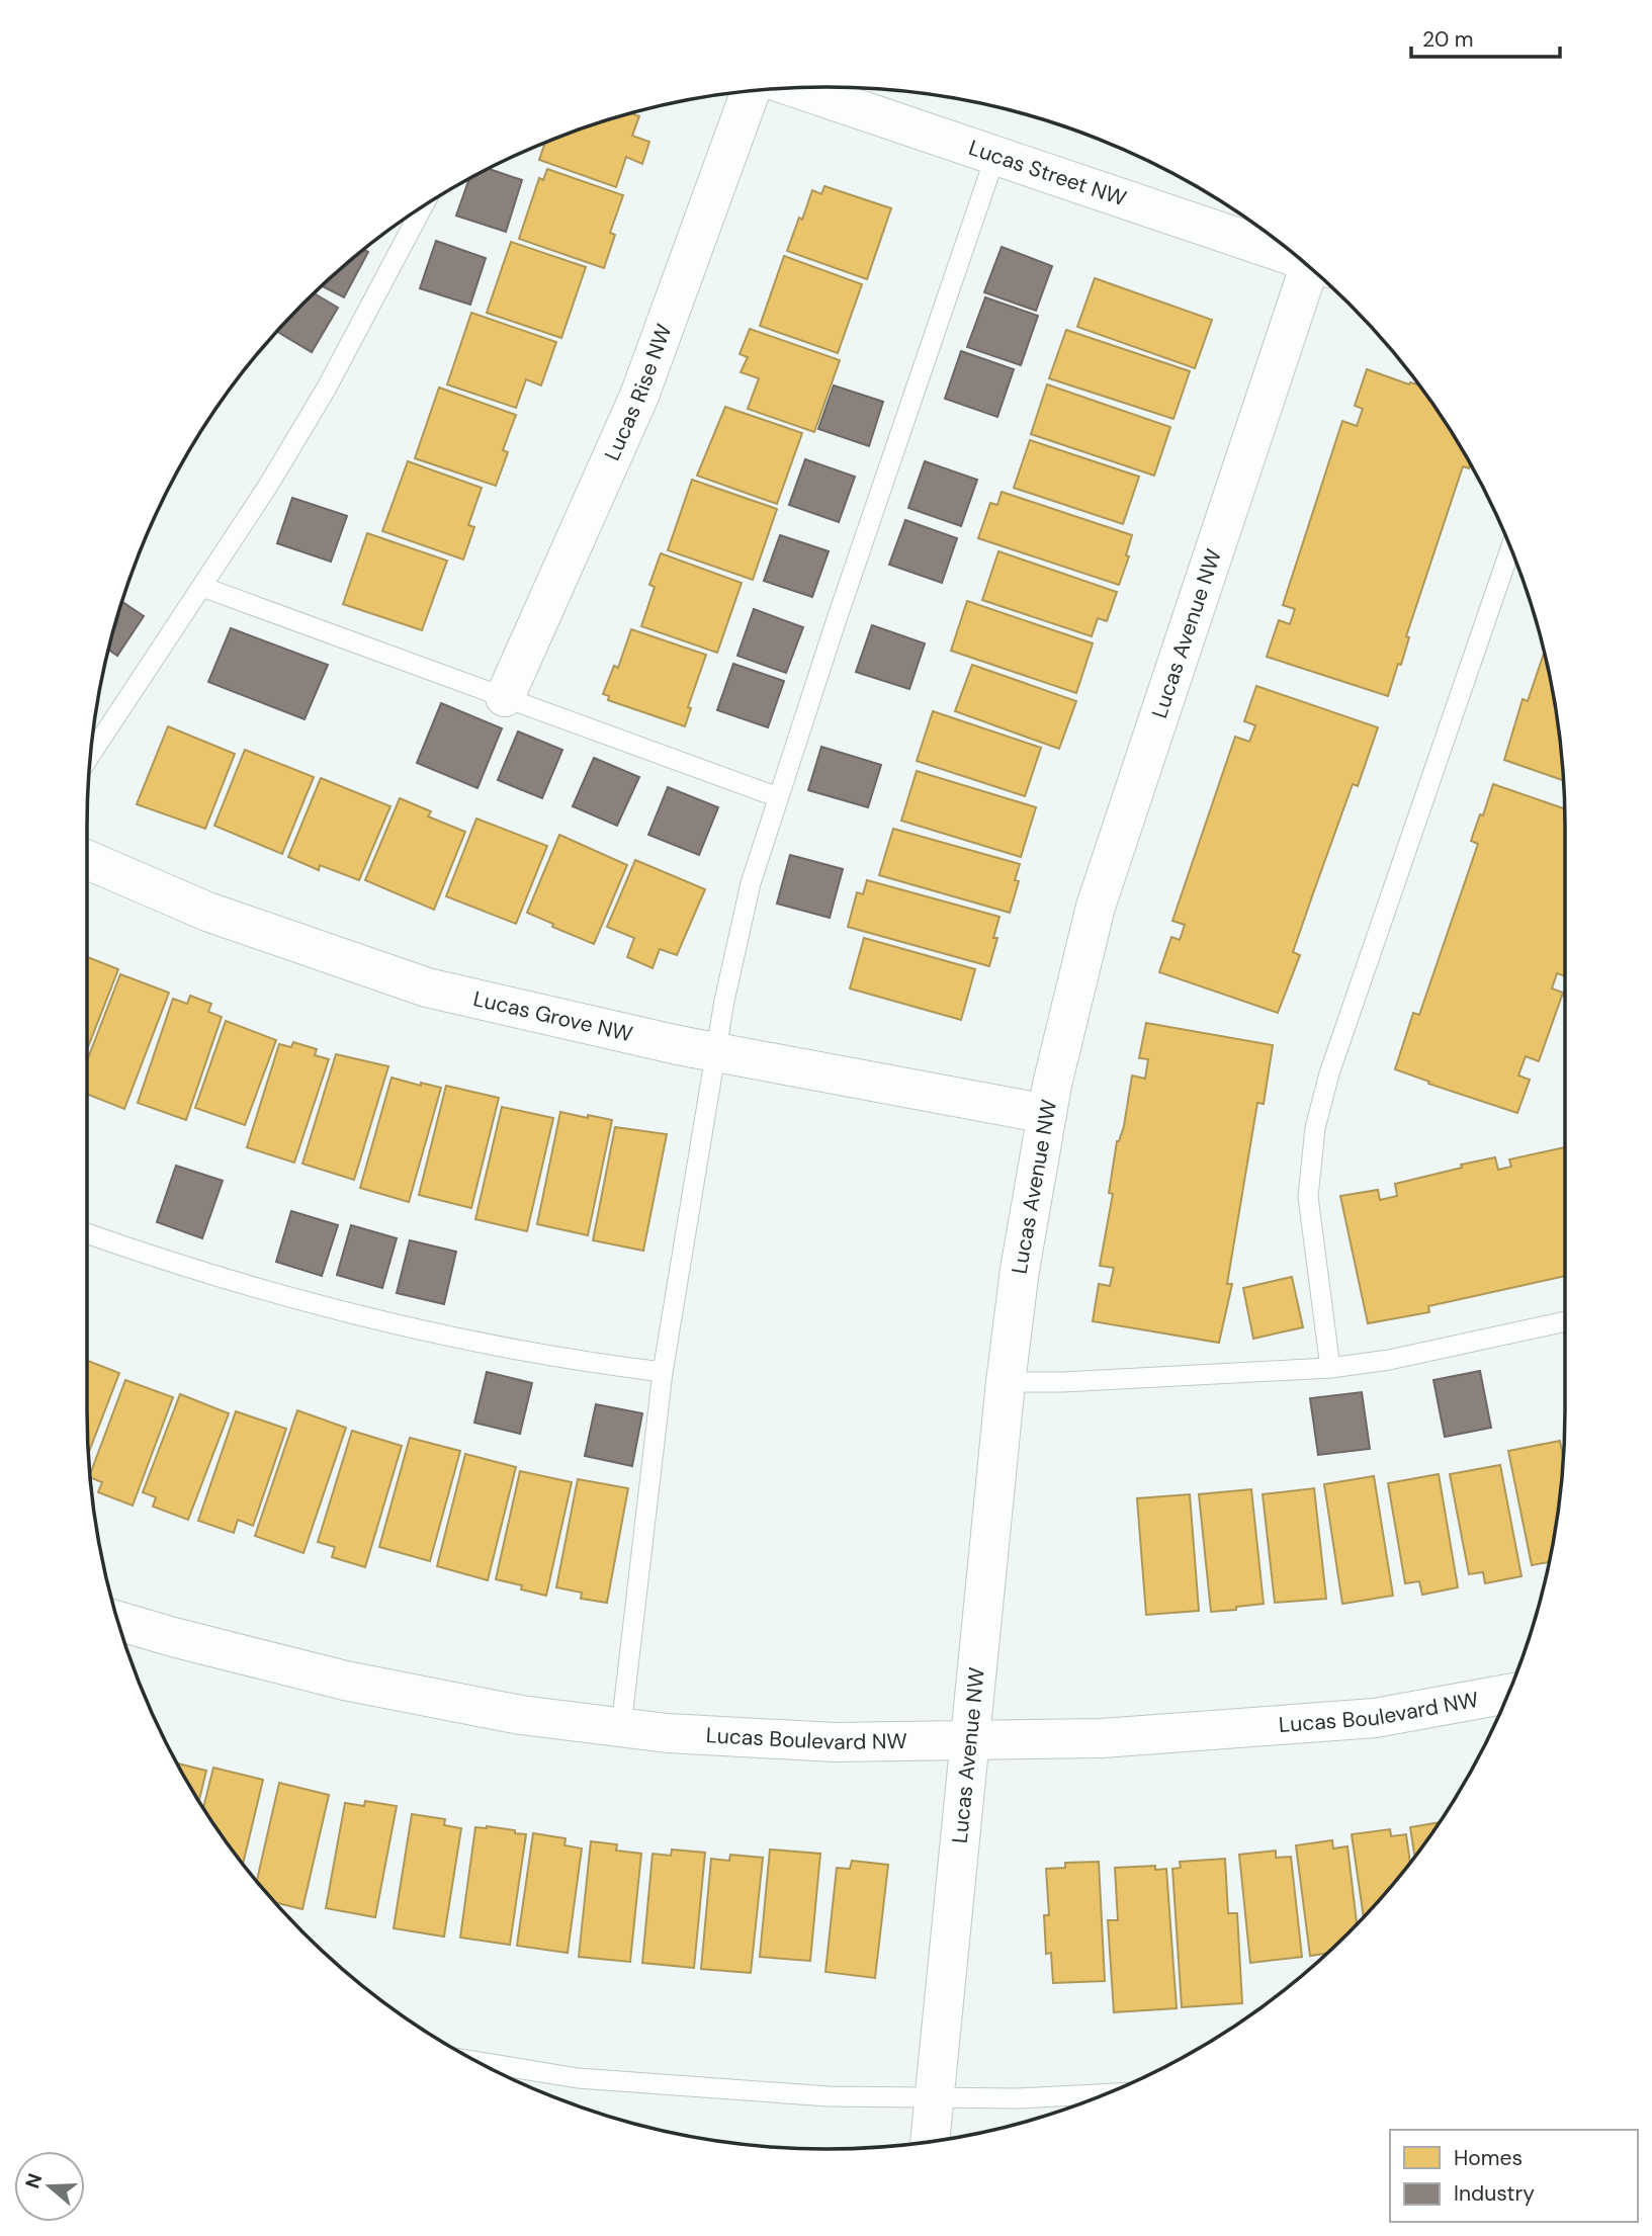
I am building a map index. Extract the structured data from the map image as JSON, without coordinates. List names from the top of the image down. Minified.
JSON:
{"streets":{"street":["Lucas Street NW","Lucas Rise NW","Lucas Avenue NW","Lucas Grove NW","Lucas Boulevard NW"]},"crossings":[["Lucas Avenue NW","Lucas Grove NW"],["Lucas Avenue NW","Lucas Boulevard NW"]],"legend":["Homes","Industry"],"scale_bar":"20 m","north":"left"}
